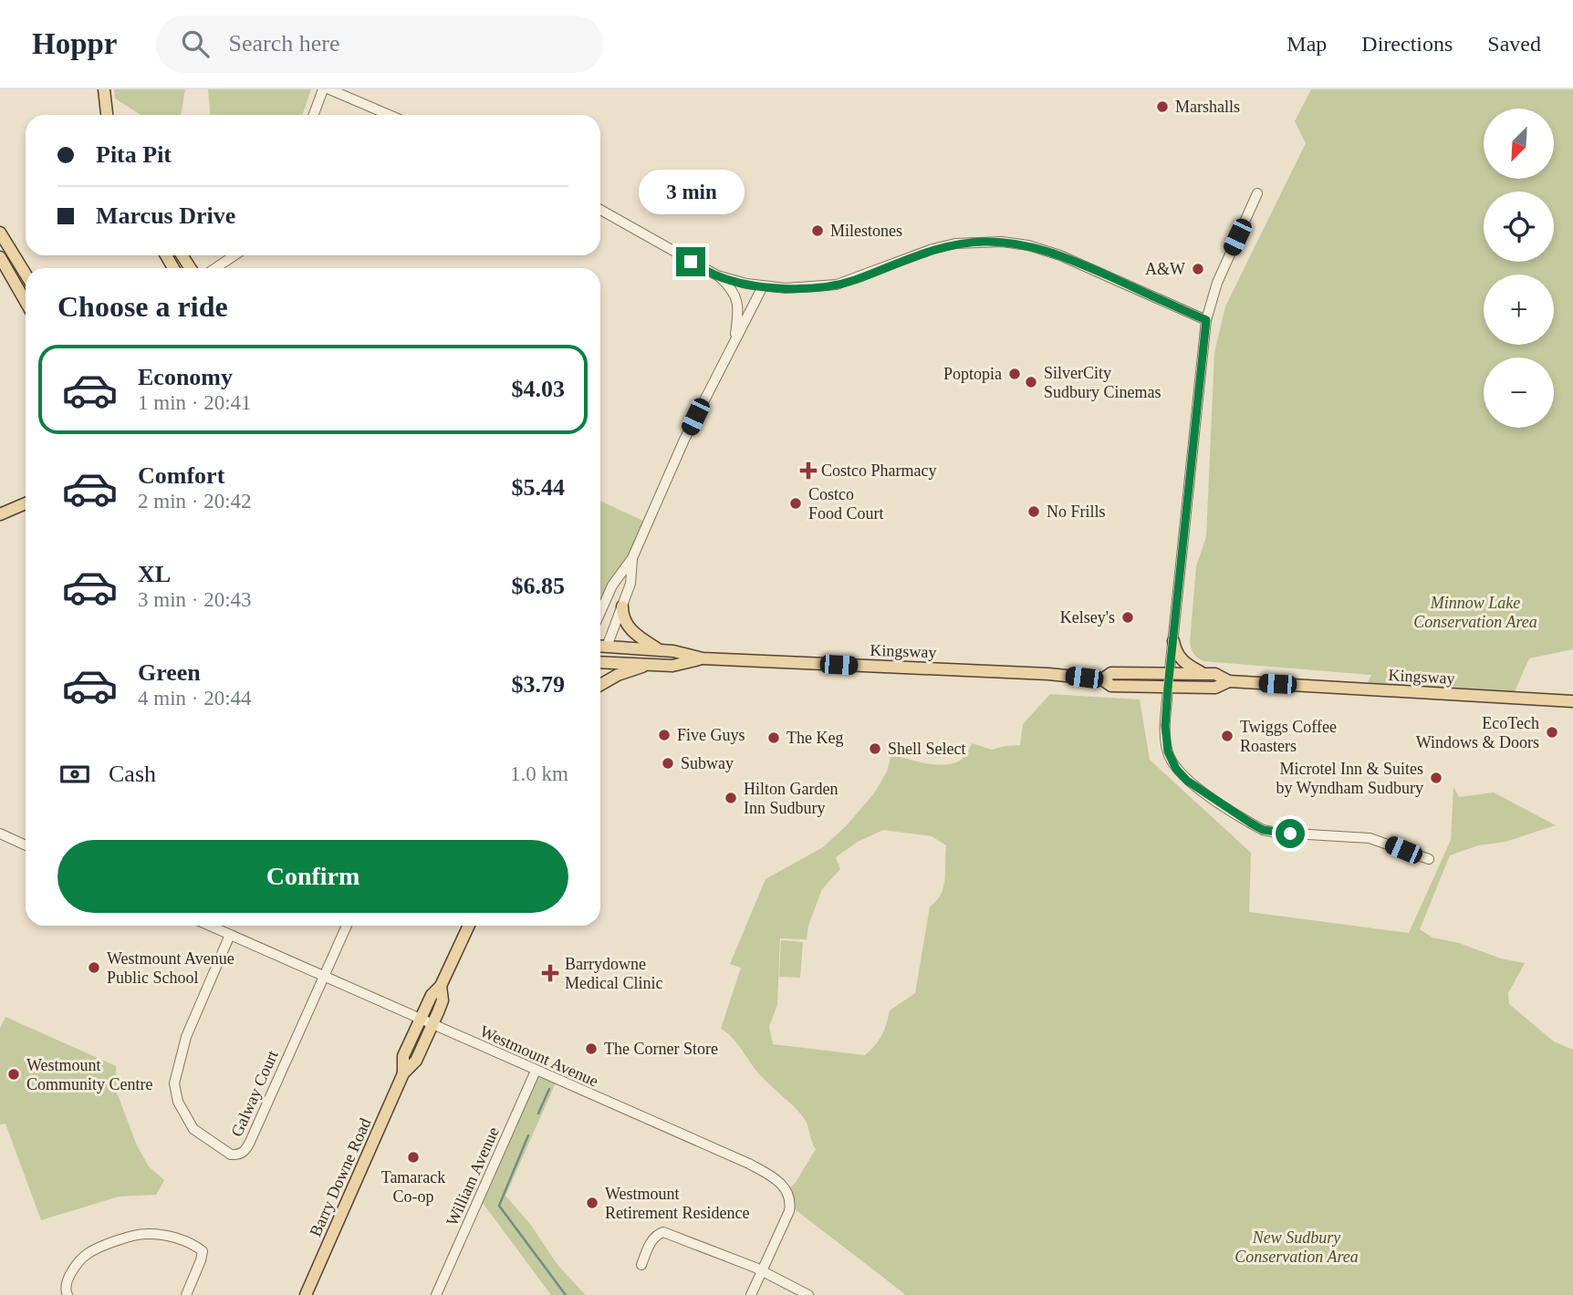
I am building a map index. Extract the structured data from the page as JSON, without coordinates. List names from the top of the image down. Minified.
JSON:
{"streets":{"main road":["Kingsway","Barry Downe Road"],"street":["Westmount Avenue","Galway Court","William Avenue"]},"crossings":[["Westmount Avenue","Galway Court"],["Westmount Avenue","William Avenue"],["Westmount Avenue","Barry Downe Road"]],"parks":["Minnow Lake Conservation Area","New Sudbury Conservation Area"],"places":{"other":["Marshalls","Milestones","A&W","Poptopia","SilverCity Sudbury Cinemas","Costco Food Court","No Frills","Kelsey's","EcoTech Windows & Doors","Five Guys","Twiggs Coffee Roasters","The Keg","Shell Select","Subway","Microtel Inn & Suites by Wyndham Sudbury","Hilton Garden Inn Sudbury","Westmount Avenue Public School","The Corner Store","Westmount Community Centre","Tamarack Co-op","Westmount Retirement Residence"],"health":["Costco Pharmacy","Barrydowne Medical Clinic"]},"north":"bottom left","page":{"header":"Hoppr","search":"Search here","nav":["Map","Directions","Saved"],"map_buttons":["+","−"],"banner":["Pita Pit","Marcus Drive"],"bubble":"3 min","heading":"Choose a ride","list":[{"name":"Economy","note":"1 min · 20:41","value":"$4.03"},{"name":"Comfort","note":"2 min · 20:42","value":"$5.44"},{"name":"XL","note":"3 min · 20:43","value":"$6.85"},{"name":"Green","note":"4 min · 20:44","value":"$3.79"}],"pay":["Cash","1.0 km"],"buttons":"Confirm"}}
